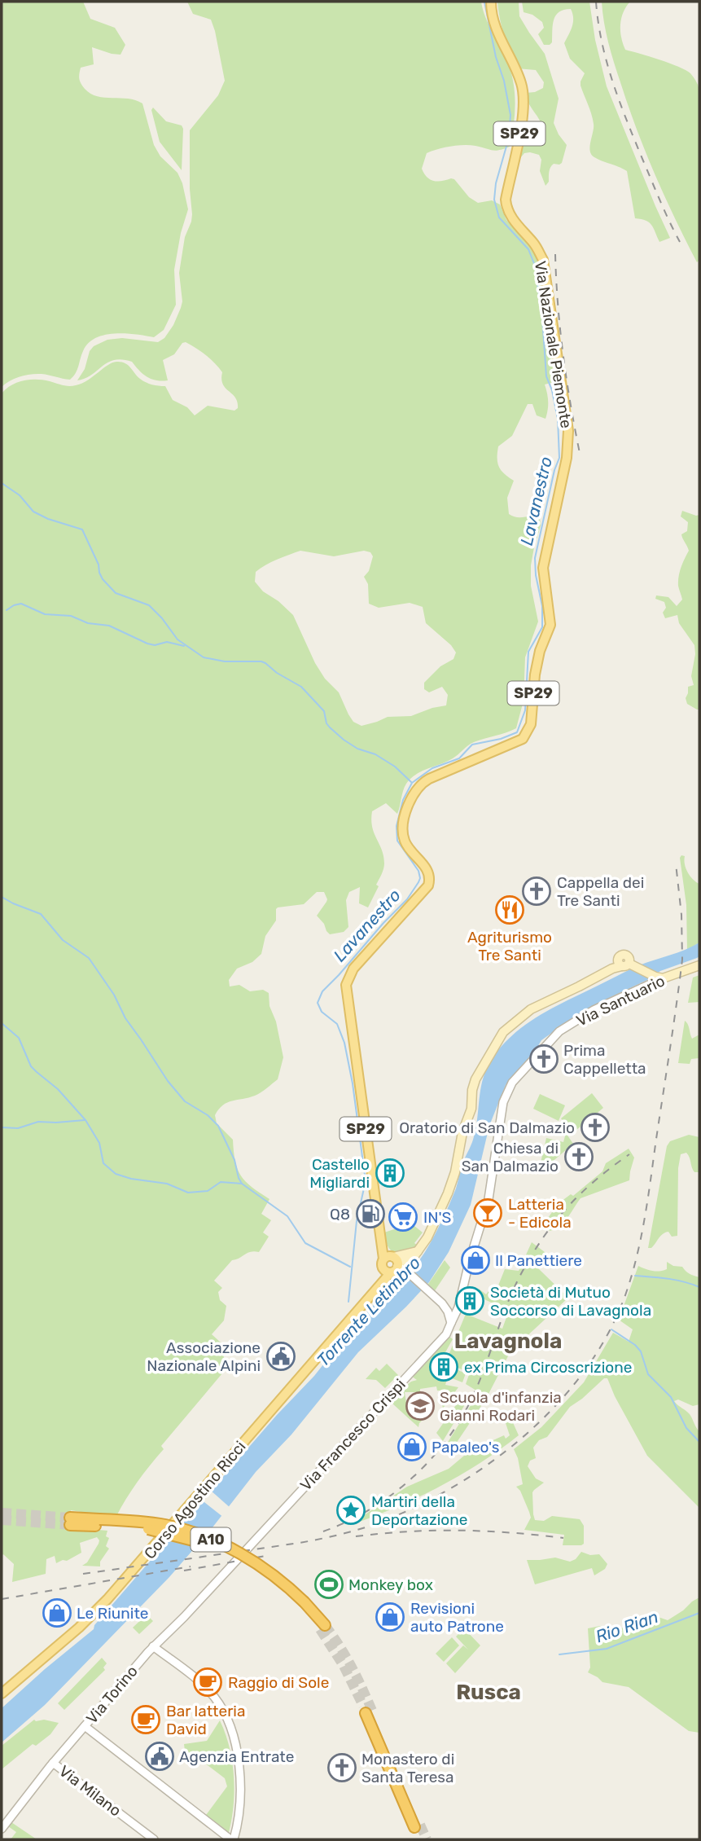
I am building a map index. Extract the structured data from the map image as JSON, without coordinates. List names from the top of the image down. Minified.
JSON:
{"streets":{"highway":["A10"],"main road":["SP29","Via Nazionale Piemonte","Via Santuario","Corso Agostino Ricci"],"street":["Via Francesco Crispi","Via Torino","Via Milano"]},"crossings":[["Via Nazionale Piemonte","Corso Agostino Ricci"],["Via Santuario","Via Francesco Crispi"],["Via Francesco Crispi","Via Torino"],["Via Torino","Via Milano"]],"districts":["Lavagnola","Rusca"],"water":["Lavanestro","Torrente Letimbro","Rio Rian"],"places":{"church":["Cappella dei Tre Santi","Prima Cappelletta","Oratorio di San Dalmazio","Chiesa di San Dalmazio","Monastero di Santa Teresa"],"restaurant":["Agriturismo Tre Santi"],"building":["Castello Migliardi","Società di Mutuo Soccorso di Lavagnola","ex Prima Circoscrizione"],"bar":["Latteria - Edicola"],"fuel station":["Q8"],"supermarket":["IN'S"],"shop":["Il Panettiere","Papaleo's","Le Riunite","Revisioni auto Patrone"],"public building":["Associazione Nazionale Alpini","Agenzia Entrate"],"school or university":["Scuola d'infanzia Gianni Rodari"],"place":["Martiri della Deportazione"],"sports":["Monkey box"],"cafe":["Raggio di Sole","Bar latteria David"]}}
